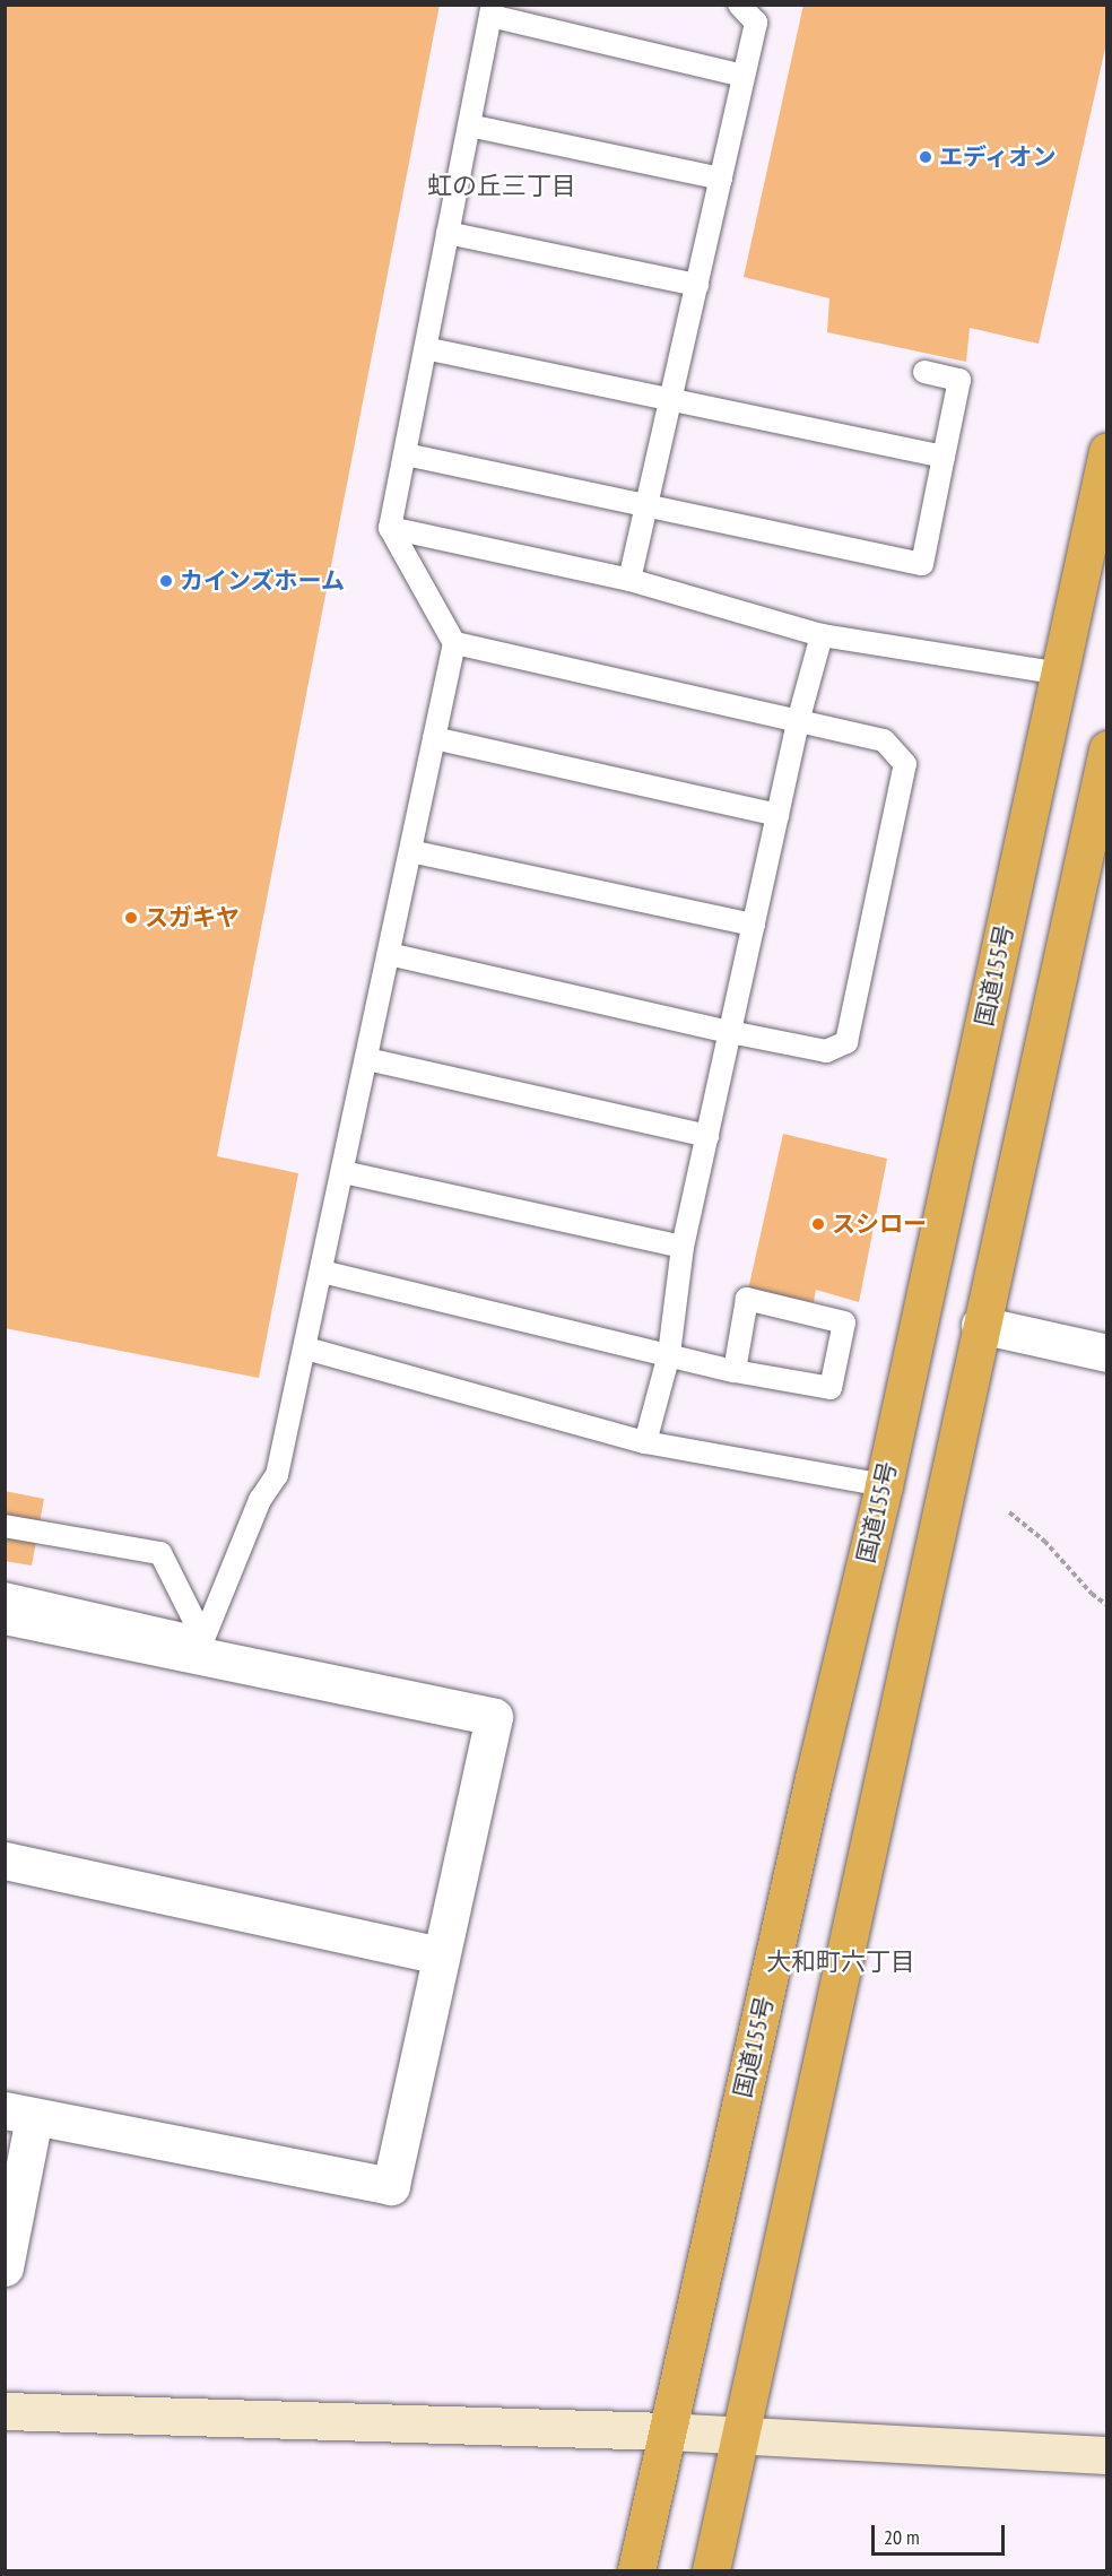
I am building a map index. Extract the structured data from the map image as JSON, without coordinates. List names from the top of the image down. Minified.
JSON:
{"streets":{"highway":["国道155号"]},"districts":["虹の丘三丁目","大和町六丁目"],"places":["エディオン","カインズホーム","スガキヤ","スシロー"],"scale_bar":"20 m"}
